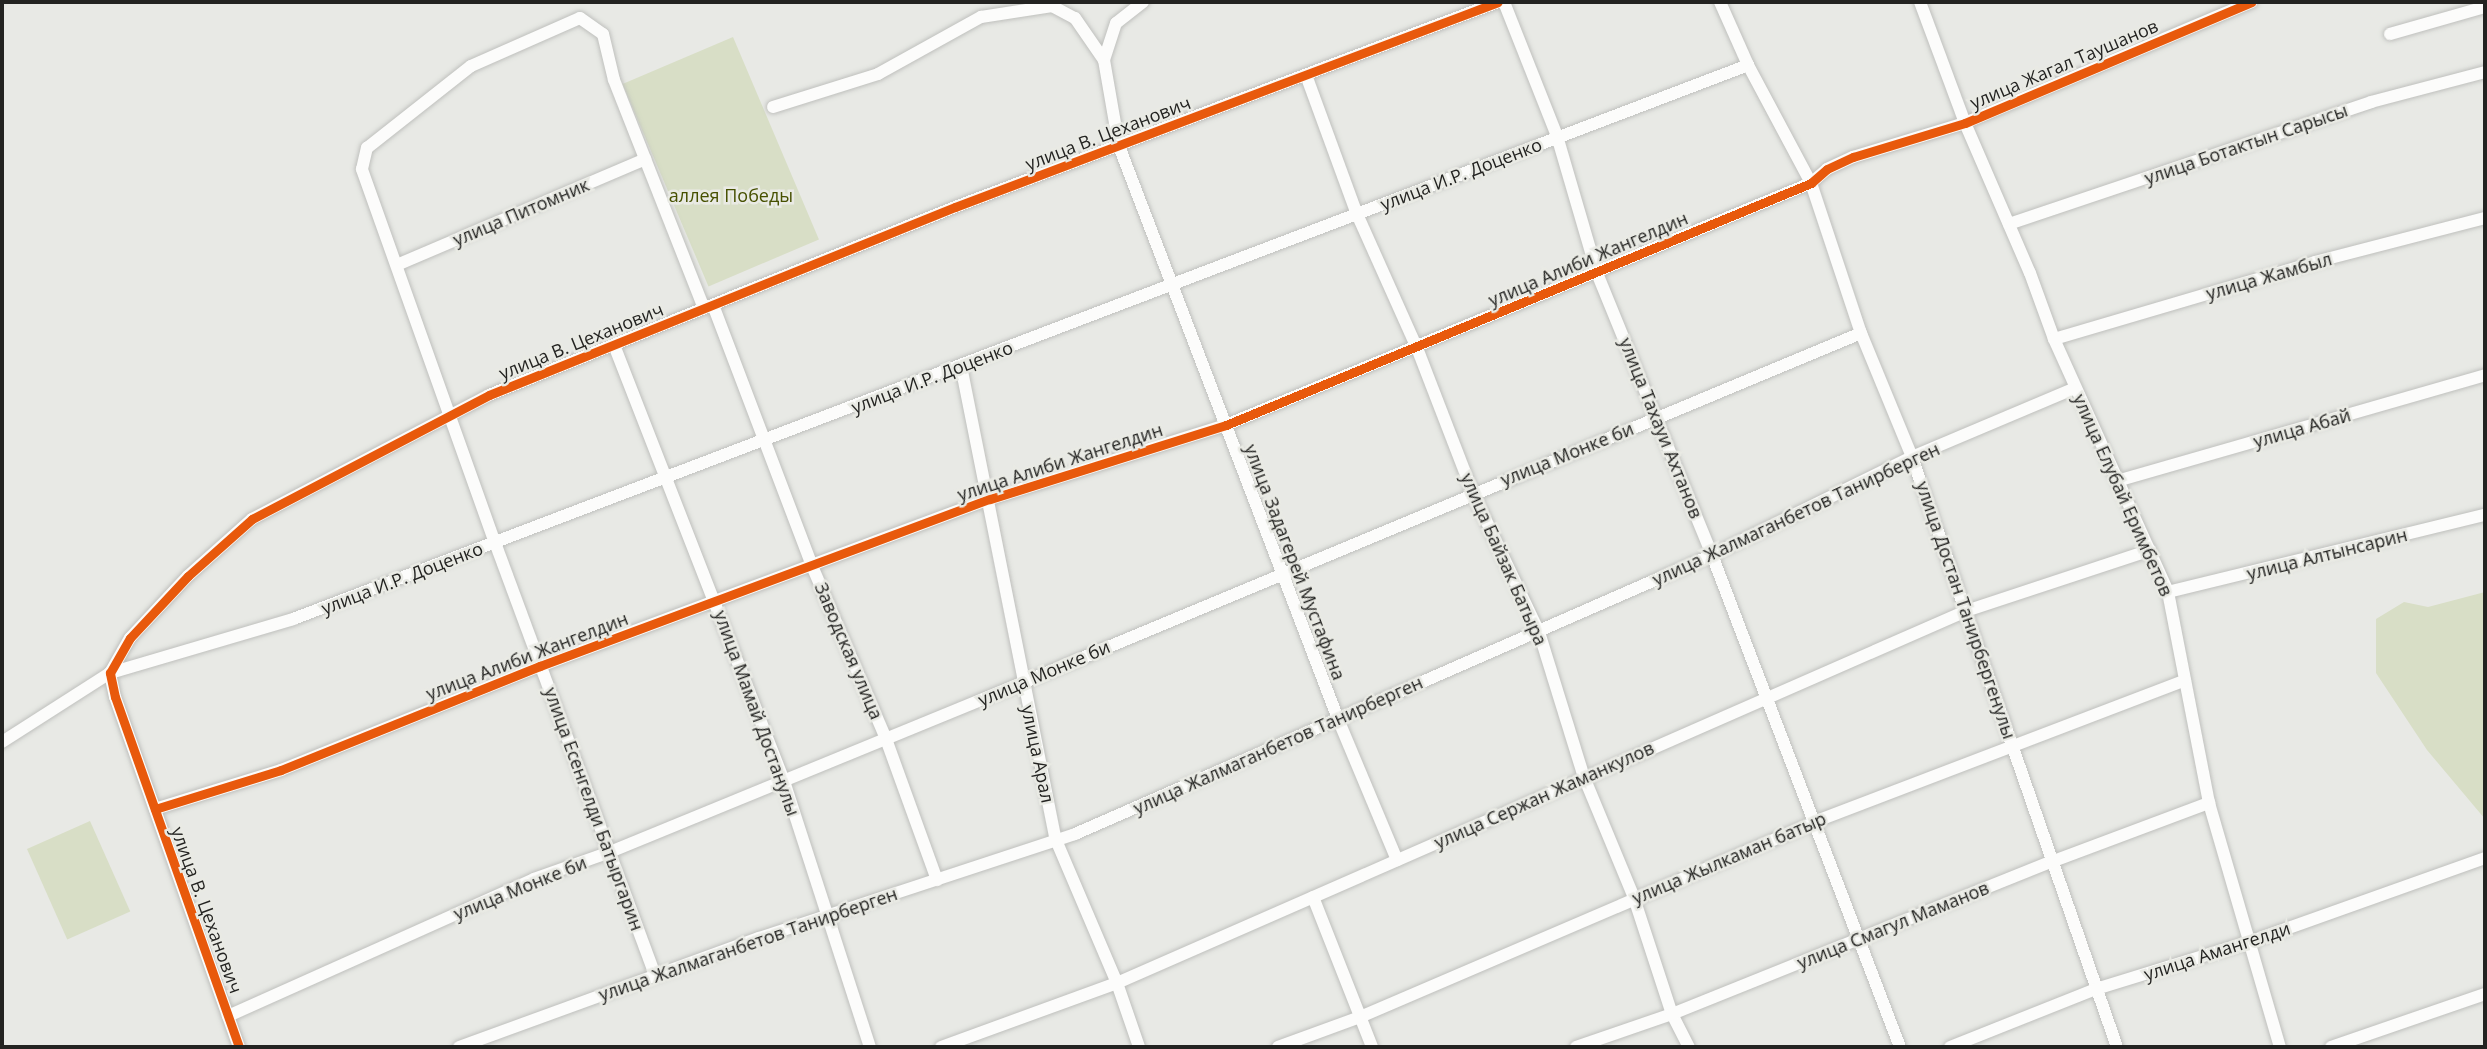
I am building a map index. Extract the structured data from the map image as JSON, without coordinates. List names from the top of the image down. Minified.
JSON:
{"streets":{"street":["улица Жагал Таушанов","улица В. Цеханович","улица Ботактын Сарысы","улица И.Р. Доценко","улица Питомник","улица Алиби Жангелдин","улица Жамбыл","улица Тахауи Ахтанов","улица Абай","улица Монке би","улица Елубай Еримбетов","улица Жалмаганбетов Танирберген","улица Алтынсарин","улица Байзак Батыра","улица Задагерей Мустафина","улица Достан Танирбергенулы","Заводская улица","улица Мамай Достанулы","улица Арал","улица Сержан Жаманкулов","улица Есенгелди Батыргарин","улица Жылкаман батыр","улица Смагул Маманов","улица Амангелди"]},"crossings":[["улица Жагал Таушанов","улица Алиби Жангелдин"],["улица Жагал Таушанов","улица Елубай Еримбетов"],["улица В. Цеханович","улица И.Р. Доценко"],["улица В. Цеханович","улица Алиби Жангелдин"],["улица В. Цеханович","улица Монке би"],["улица В. Цеханович","улица Байзак Батыра"],["улица В. Цеханович","улица Задагерей Мустафина"],["улица В. Цеханович","Заводская улица"],["улица В. Цеханович","улица Мамай Достанулы"],["улица В. Цеханович","улица Есенгелди Батыргарин"],["улица Ботактын Сарысы","улица Елубай Еримбетов"],["улица И.Р. Доценко","улица Тахауи Ахтанов"],["улица И.Р. Доценко","улица Байзак Батыра"],["улица И.Р. Доценко","улица Задагерей Мустафина"],["улица И.Р. Доценко","улица Достан Танирбергенулы"],["улица И.Р. Доценко","Заводская улица"],["улица И.Р. Доценко","улица Мамай Достанулы"],["улица И.Р. Доценко","улица Арал"],["улица И.Р. Доценко","улица Есенгелди Батыргарин"],["улица Питомник","Заводская улица"],["улица Питомник","улица Есенгелди Батыргарин"],["улица Алиби Жангелдин","улица Тахауи Ахтанов"],["улица Алиби Жангелдин","улица Елубай Еримбетов"],["улица Алиби Жангелдин","улица Байзак Батыра"],["улица Алиби Жангелдин","улица Задагерей Мустафина"],["улица Алиби Жангелдин","улица Достан Танирбергенулы"],["улица Алиби Жангелдин","Заводская улица"],["улица Алиби Жангелдин","улица Мамай Достанулы"],["улица Алиби Жангелдин","улица Арал"],["улица Алиби Жангелдин","улица Есенгелди Батыргарин"],["улица Жамбыл","улица Елубай Еримбетов"],["улица Тахауи Ахтанов","улица Монке би"],["улица Тахауи Ахтанов","улица Жалмаганбетов Танирберген"],["улица Тахауи Ахтанов","улица Сержан Жаманкулов"],["улица Тахауи Ахтанов","улица Жылкаман батыр"],["улица Тахауи Ахтанов","улица Смагул Маманов"],["улица Абай","улица Елубай Еримбетов"],["улица Монке би","улица Байзак Батыра"],["улица Монке би","улица Задагерей Мустафина"],["улица Монке би","улица Достан Танирбергенулы"],["улица Монке би","Заводская улица"],["улица Монке би","улица Мамай Достанулы"],["улица Монке би","улица Арал"],["улица Монке би","улица Есенгелди Батыргарин"],["улица Елубай Еримбетов","улица Жалмаганбетов Танирберген"],["улица Елубай Еримбетов","улица Алтынсарин"],["улица Елубай Еримбетов","улица Сержан Жаманкулов"],["улица Елубай Еримбетов","улица Жылкаман батыр"],["улица Елубай Еримбетов","улица Смагул Маманов"],["улица Елубай Еримбетов","улица Амангелди"],["улица Жалмаганбетов Танирберген","улица Байзак Батыра"],["улица Жалмаганбетов Танирберген","улица Задагерей Мустафина"],["улица Жалмаганбетов Танирберген","улица Достан Танирбергенулы"],["улица Жалмаганбетов Танирберген","Заводская улица"],["улица Жалмаганбетов Танирберген","улица Мамай Достанулы"],["улица Жалмаганбетов Танирберген","улица Арал"],["улица Жалмаганбетов Танирберген","улица Есенгелди Батыргарин"],["улица Байзак Батыра","улица Сержан Жаманкулов"],["улица Байзак Батыра","улица Жылкаман батыр"],["улица Байзак Батыра","улица Смагул Маманов"],["улица Задагерей Мустафина","улица Сержан Жаманкулов"],["улица Достан Танирбергенулы","улица Сержан Жаманкулов"],["улица Достан Танирбергенулы","улица Жылкаман батыр"],["улица Достан Танирбергенулы","улица Смагул Маманов"],["улица Достан Танирбергенулы","улица Амангелди"],["Заводская улица","улица Есенгелди Батыргарин"],["улица Арал","улица Сержан Жаманкулов"]],"parks":["аллея Победы"]}
